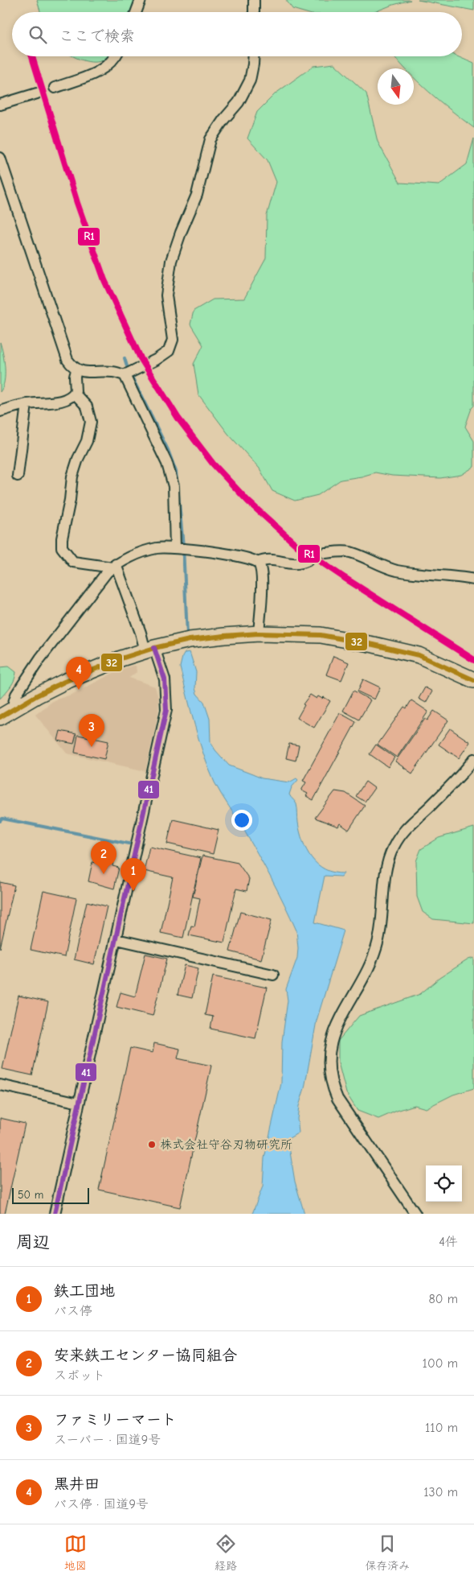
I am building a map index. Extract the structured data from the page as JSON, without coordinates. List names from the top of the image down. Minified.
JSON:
{"places":["株式会社守谷刃物研究所"],"lines":["transit line R1","transit line 32","transit line 41"],"scale_bar":"50 m","north":"bottom","page":{"search":"ここで検索","pins":["4","3","2","1"],"scale":"50 m","heading":["周辺","4件"],"list":[{"mark":"1","name":"鉄工団地","note":"バス停","value":"80 m"},{"mark":"2","name":"安来鉄工センター協同組合","note":"スポット","value":"100 m"},{"mark":"3","name":"ファミリーマート","note":"スーパー · 国道9号","value":"110 m"},{"mark":"4","name":"黒井田","note":"バス停 · 国道9号","value":"130 m"}],"nav":["地図","経路","保存済み"]}}
